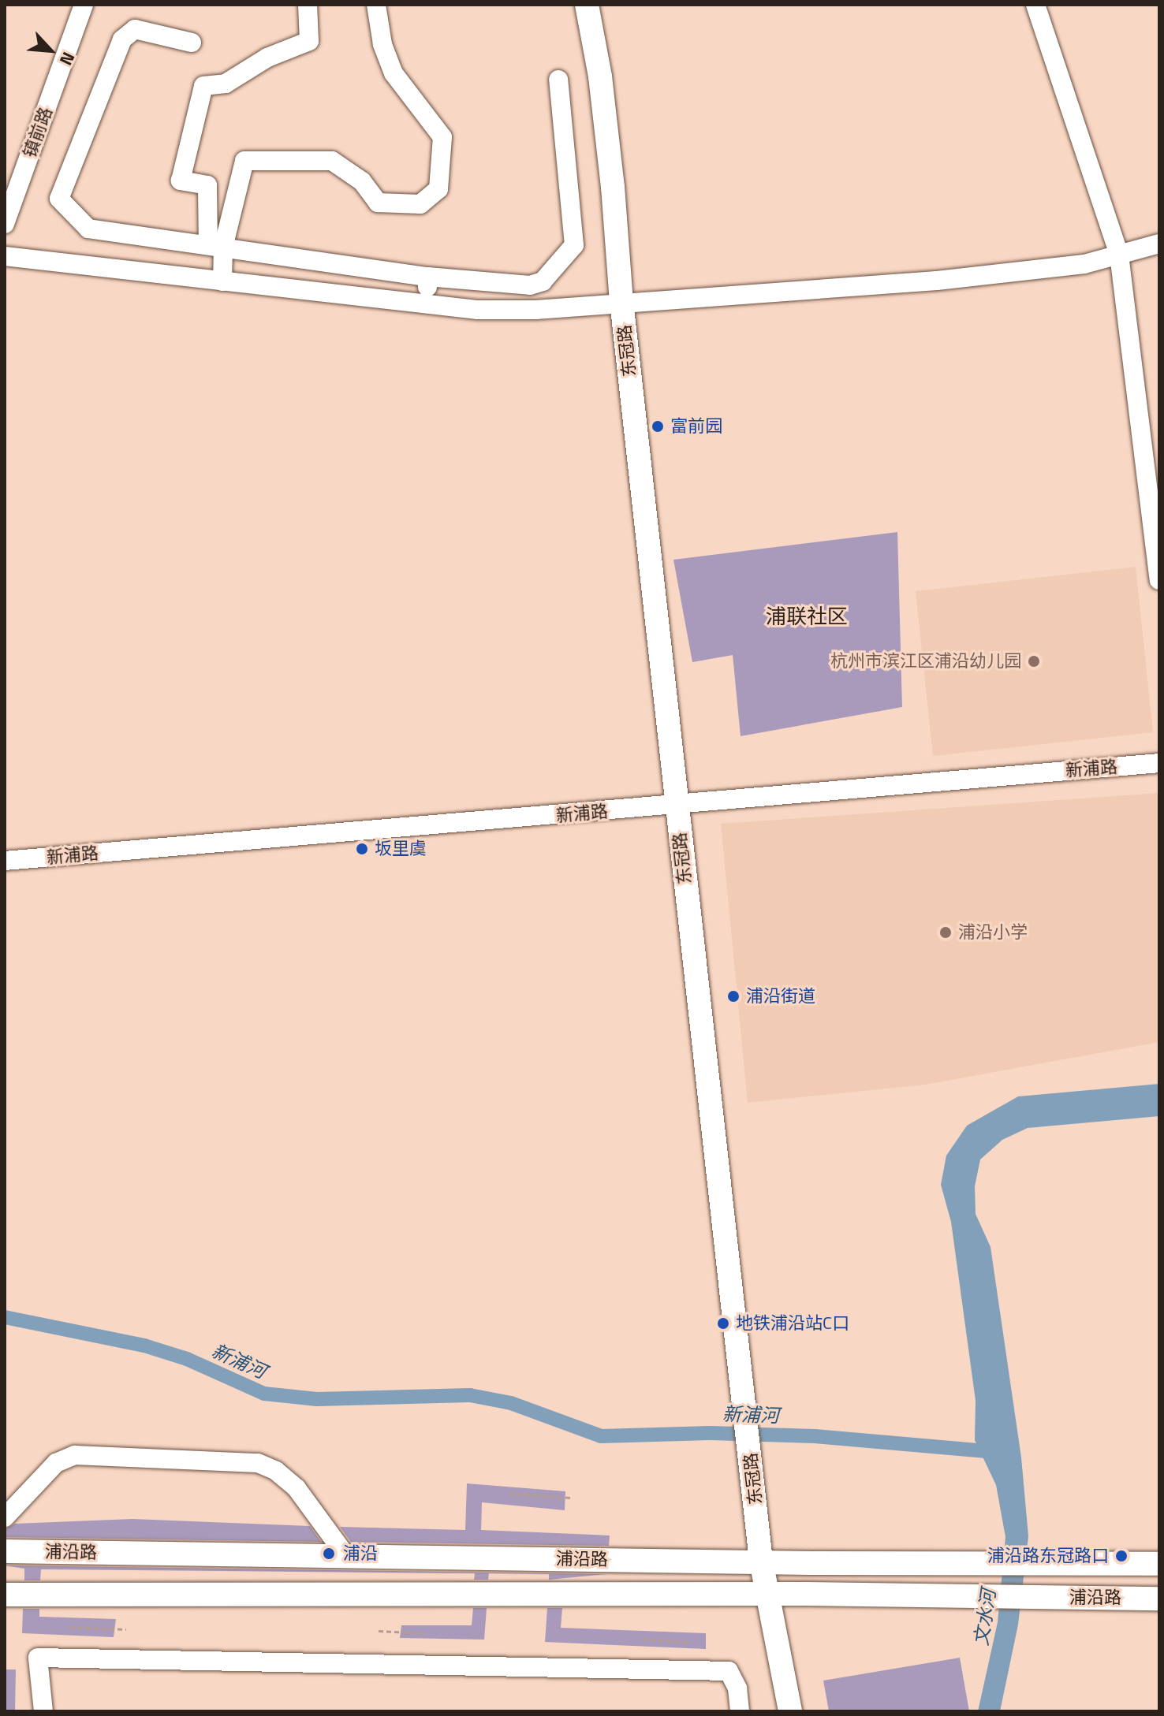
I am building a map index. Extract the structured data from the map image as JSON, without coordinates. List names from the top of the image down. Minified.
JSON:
{"streets":{"main road":["东冠路","浦沿路"],"street":["镇前路","新浦路"]},"crossings":[["东冠路","新浦路"],["东冠路","浦沿路"]],"districts":["浦联社区"],"water":["新浦河","文水河"],"places":["富前园","杭州市滨江区浦沿幼儿园","坂里虞","浦沿小学","浦沿街道","地铁浦沿站C口","浦沿","浦沿路东冠路口"],"north":"bottom right"}
